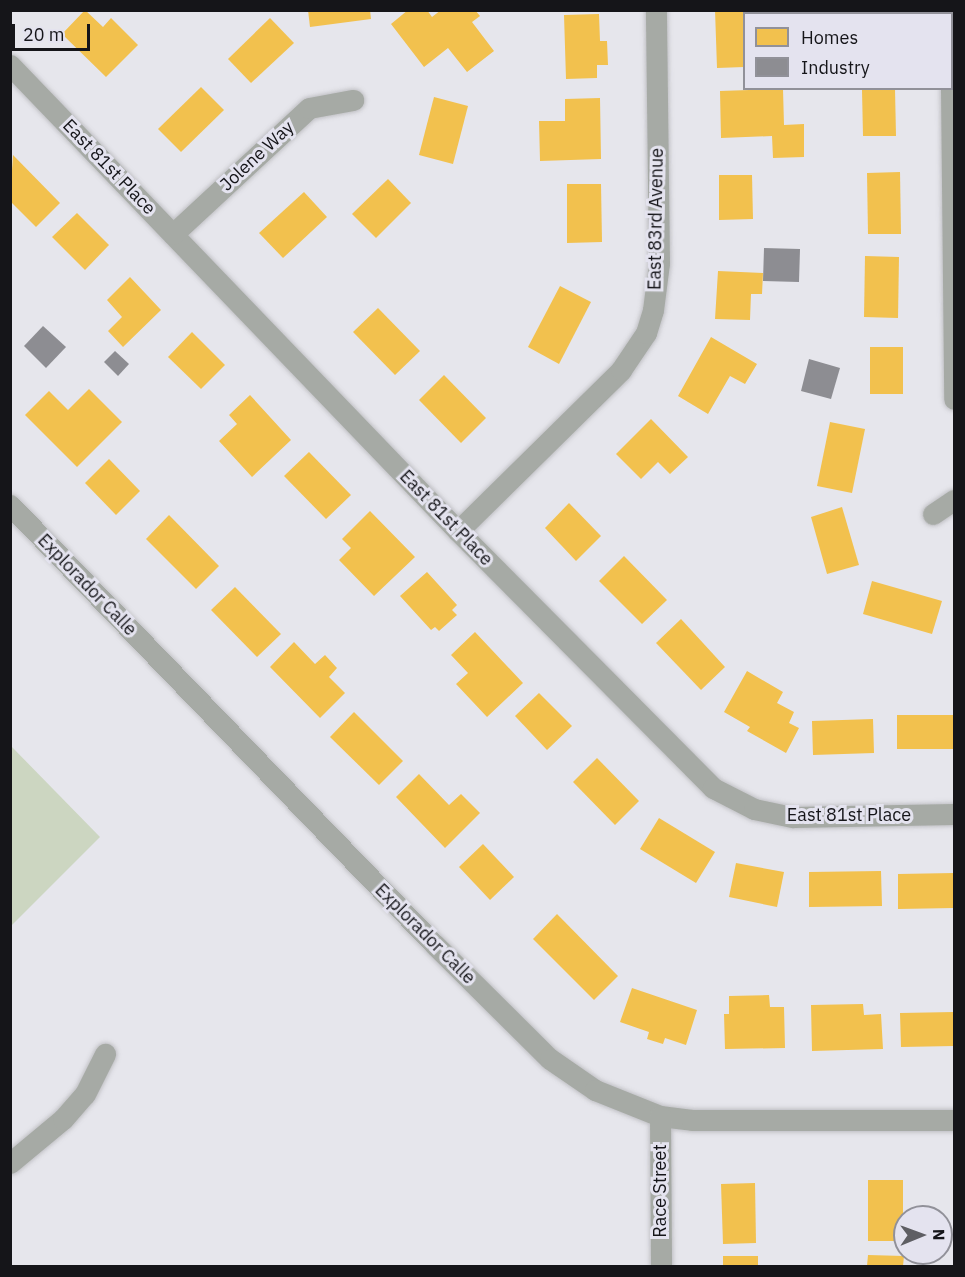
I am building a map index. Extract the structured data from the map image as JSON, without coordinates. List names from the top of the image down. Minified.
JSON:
{"streets":{"street":["Jolene Way","East 81st Place","East 83rd Avenue","Explorador Calle","Race Street"]},"crossings":[["Jolene Way","East 81st Place"],["East 81st Place","East 83rd Avenue"],["Explorador Calle","Race Street"]],"legend":["Homes","Industry"],"scale_bar":"20 m","north":"right"}
